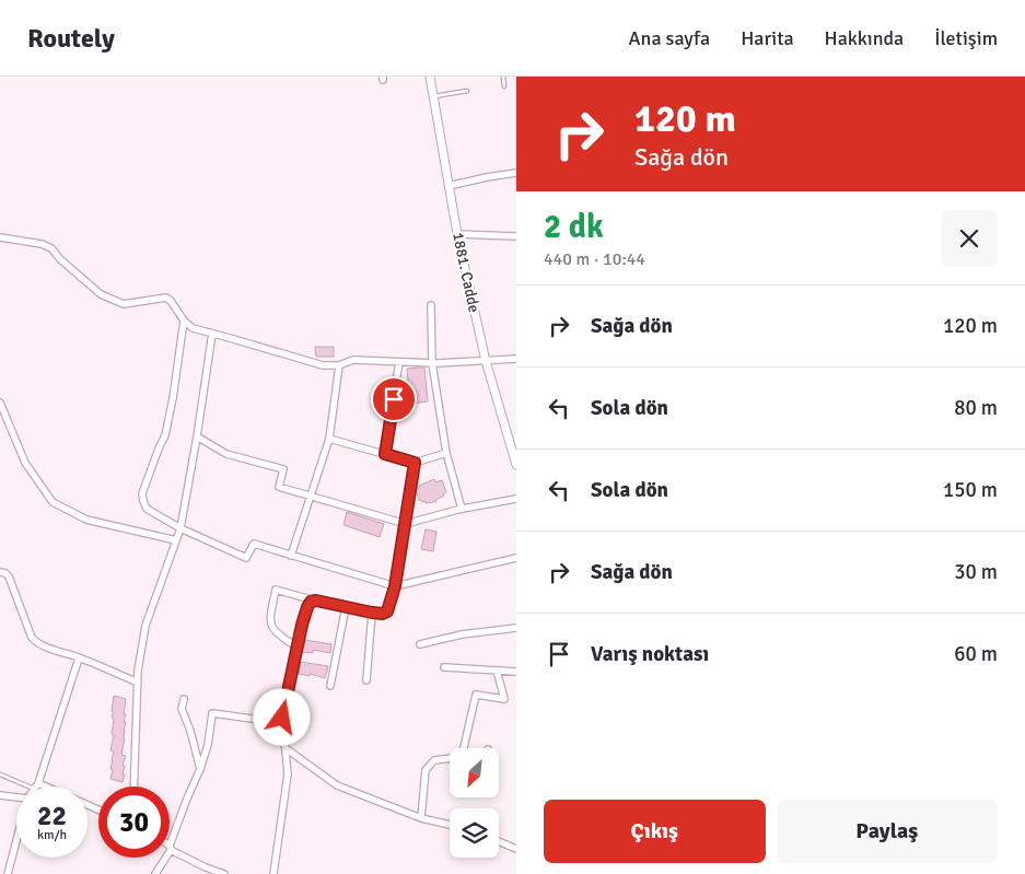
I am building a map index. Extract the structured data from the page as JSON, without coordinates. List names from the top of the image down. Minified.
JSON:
{"streets":{"street":["1881. Cadde"]},"north":"bottom left","page":{"header":"Routely","nav":["Ana sayfa","Harita","Hakkında","İletişim"],"turn":["120 m","Sağa dön"],"heading":["2 dk","440 m · 10:44"],"list":[{"name":"Sağa dön","value":"120 m"},{"name":"Sola dön","value":"80 m"},{"name":"Sola dön","value":"150 m"},{"name":"Sağa dön","value":"30 m"},{"name":"Varış noktası","value":"60 m"}],"speed":"22 km/h","limit":"30","buttons":["Çıkış","Paylaş"]}}
